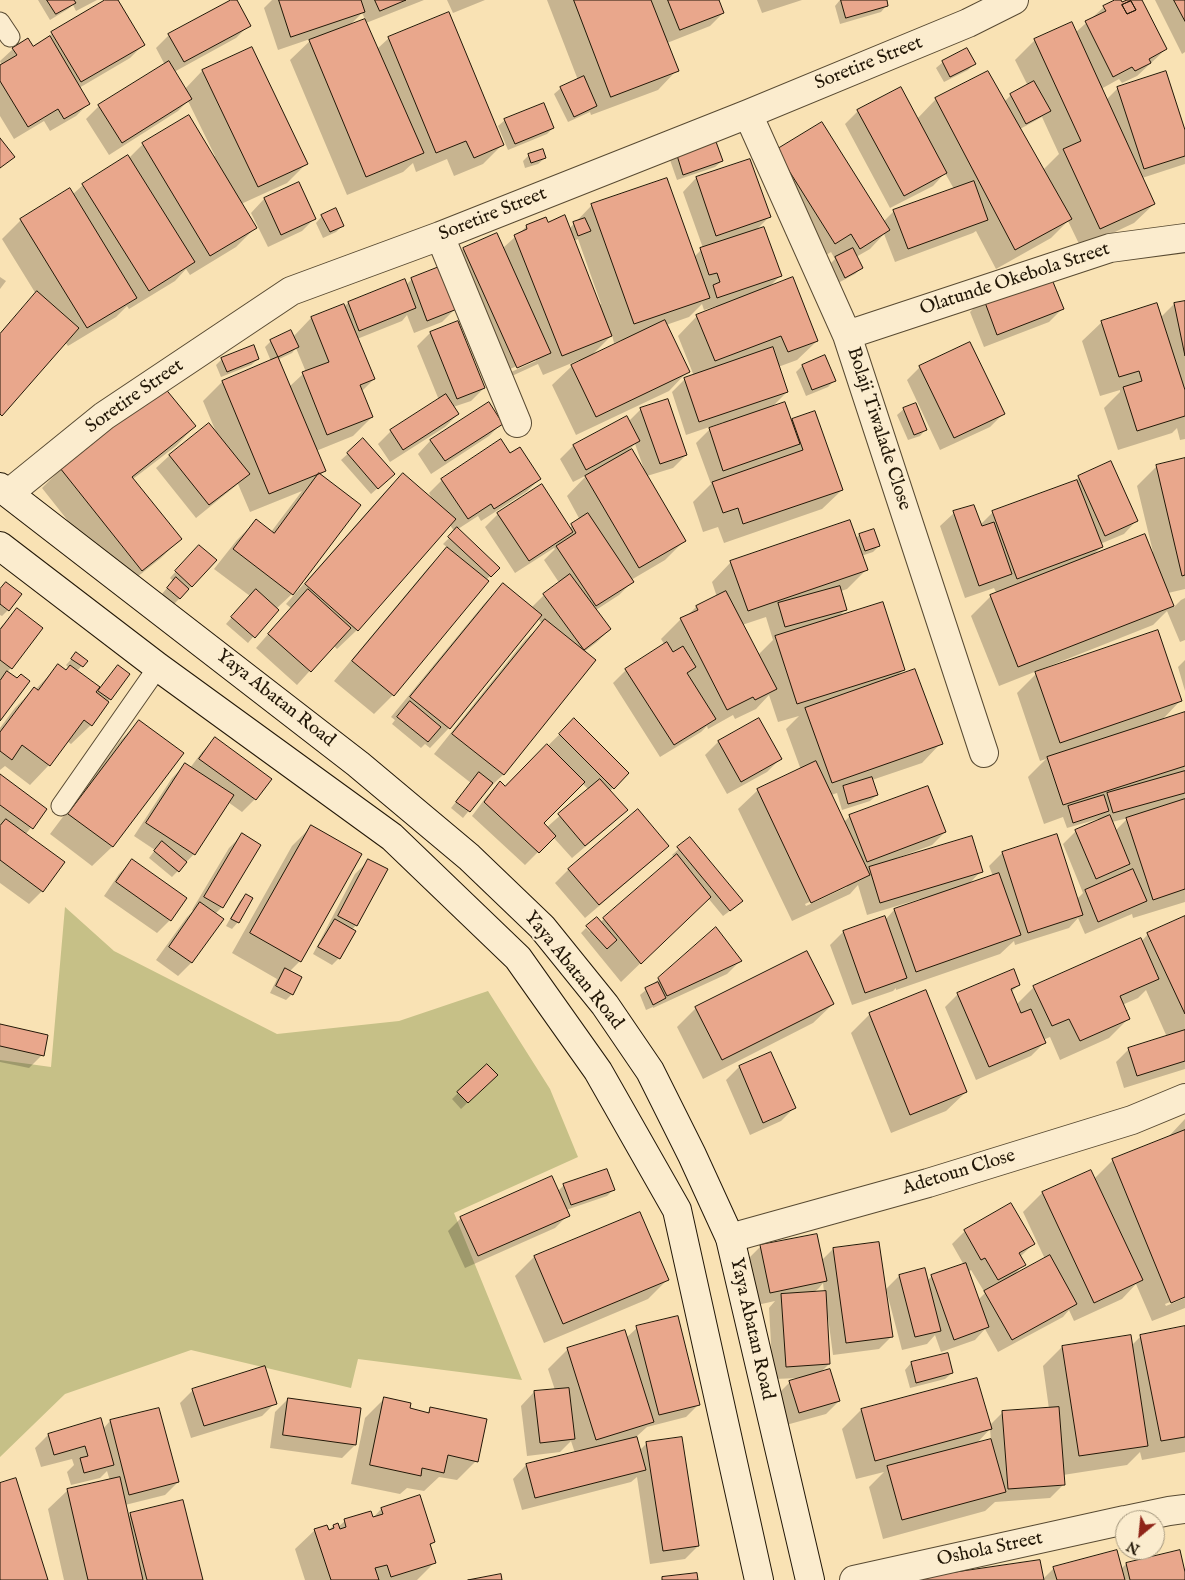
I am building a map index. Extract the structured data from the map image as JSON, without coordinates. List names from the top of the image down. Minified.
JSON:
{"streets":{"street":["Soretire Street","Olatunde Okebola Street","Bolaji Tiwalade Close","Yaya Abatan Road","Adetoun Close","Oshola Street"]},"crossings":[["Soretire Street","Bolaji Tiwalade Close"],["Soretire Street","Yaya Abatan Road"],["Olatunde Okebola Street","Bolaji Tiwalade Close"],["Yaya Abatan Road","Adetoun Close"]],"north":"bottom left"}
